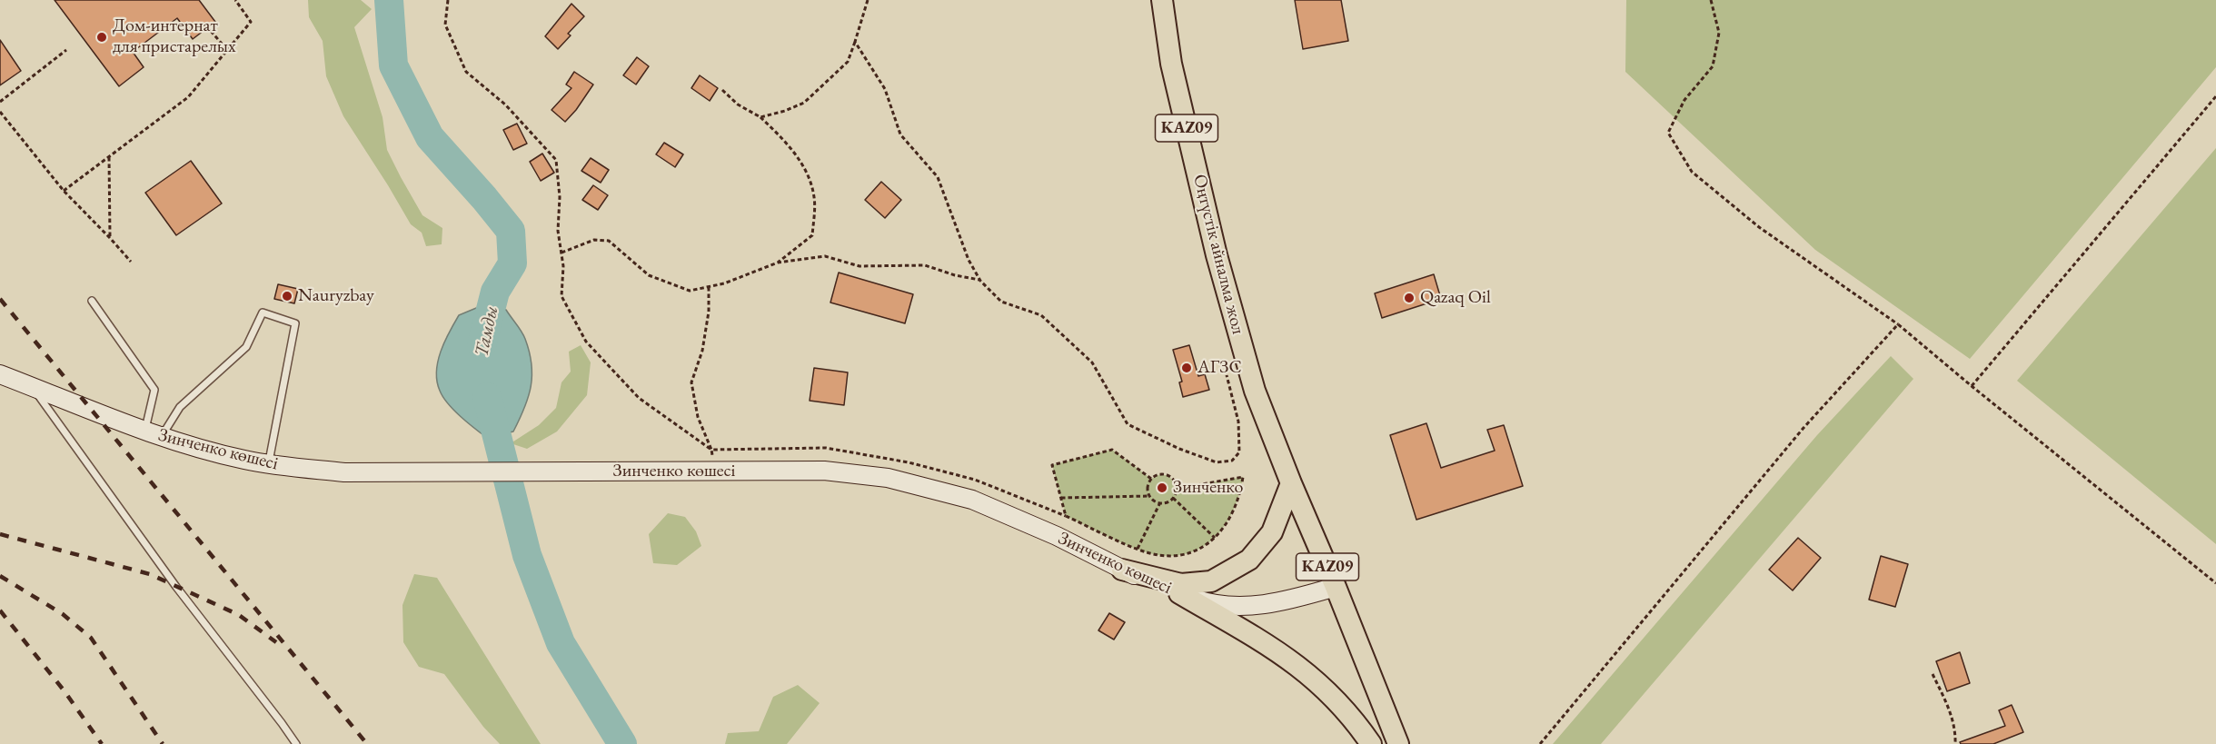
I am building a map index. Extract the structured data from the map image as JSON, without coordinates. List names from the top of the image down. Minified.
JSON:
{"streets":{"highway":["KAZ09","Оңтүстік айналма жол"],"main road":["Зинченко көшесі"]},"crossings":[["Оңтүстік айналма жол","Зинченко көшесі"]],"water":["Тамды"],"places":["Дом-интернат для пристарелых","Nauryzbay","Qazaq Oil","АГЗС","Зинченко"]}
